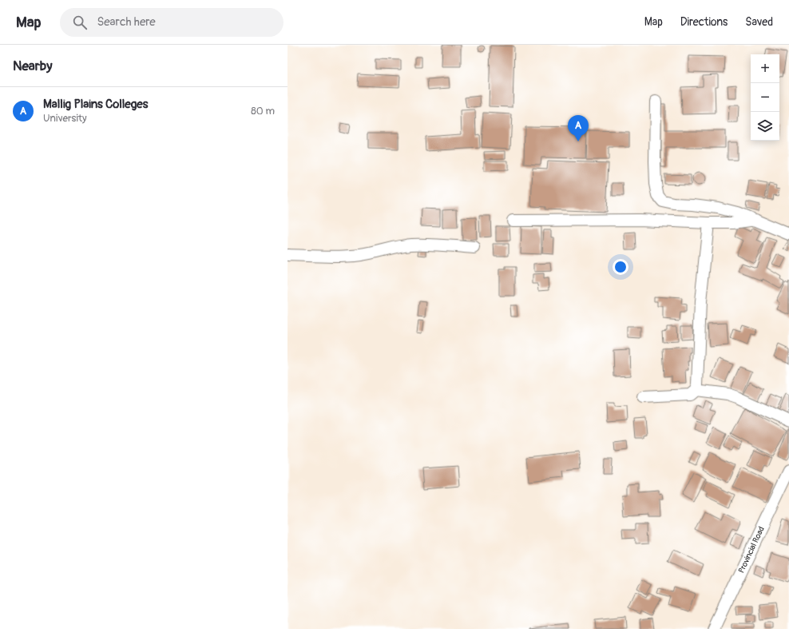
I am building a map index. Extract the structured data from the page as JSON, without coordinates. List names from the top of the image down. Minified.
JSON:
{"streets":{"street":["Provincial Road"]},"page":{"header":"Map","search":"Search here","nav":["Map","Directions","Saved"],"heading":"Nearby","map_buttons":["+","−"],"list":[{"mark":"A","name":"Mallig Plains Colleges","note":"University","value":"80 m"}],"pins":"A"}}
